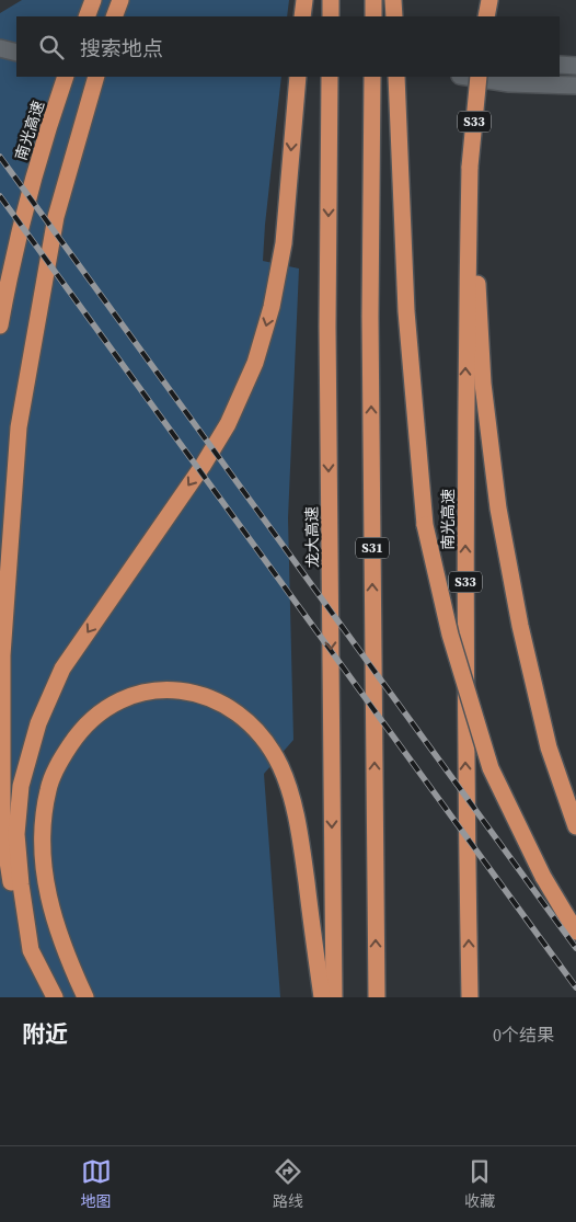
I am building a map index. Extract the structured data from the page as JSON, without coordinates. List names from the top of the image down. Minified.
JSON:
{"streets":{"highway":["S33","南光高速","龙大高速","S31"]},"page":{"search":"搜索地点","heading":["附近","0个结果"],"nav":["地图","路线","收藏"]}}
